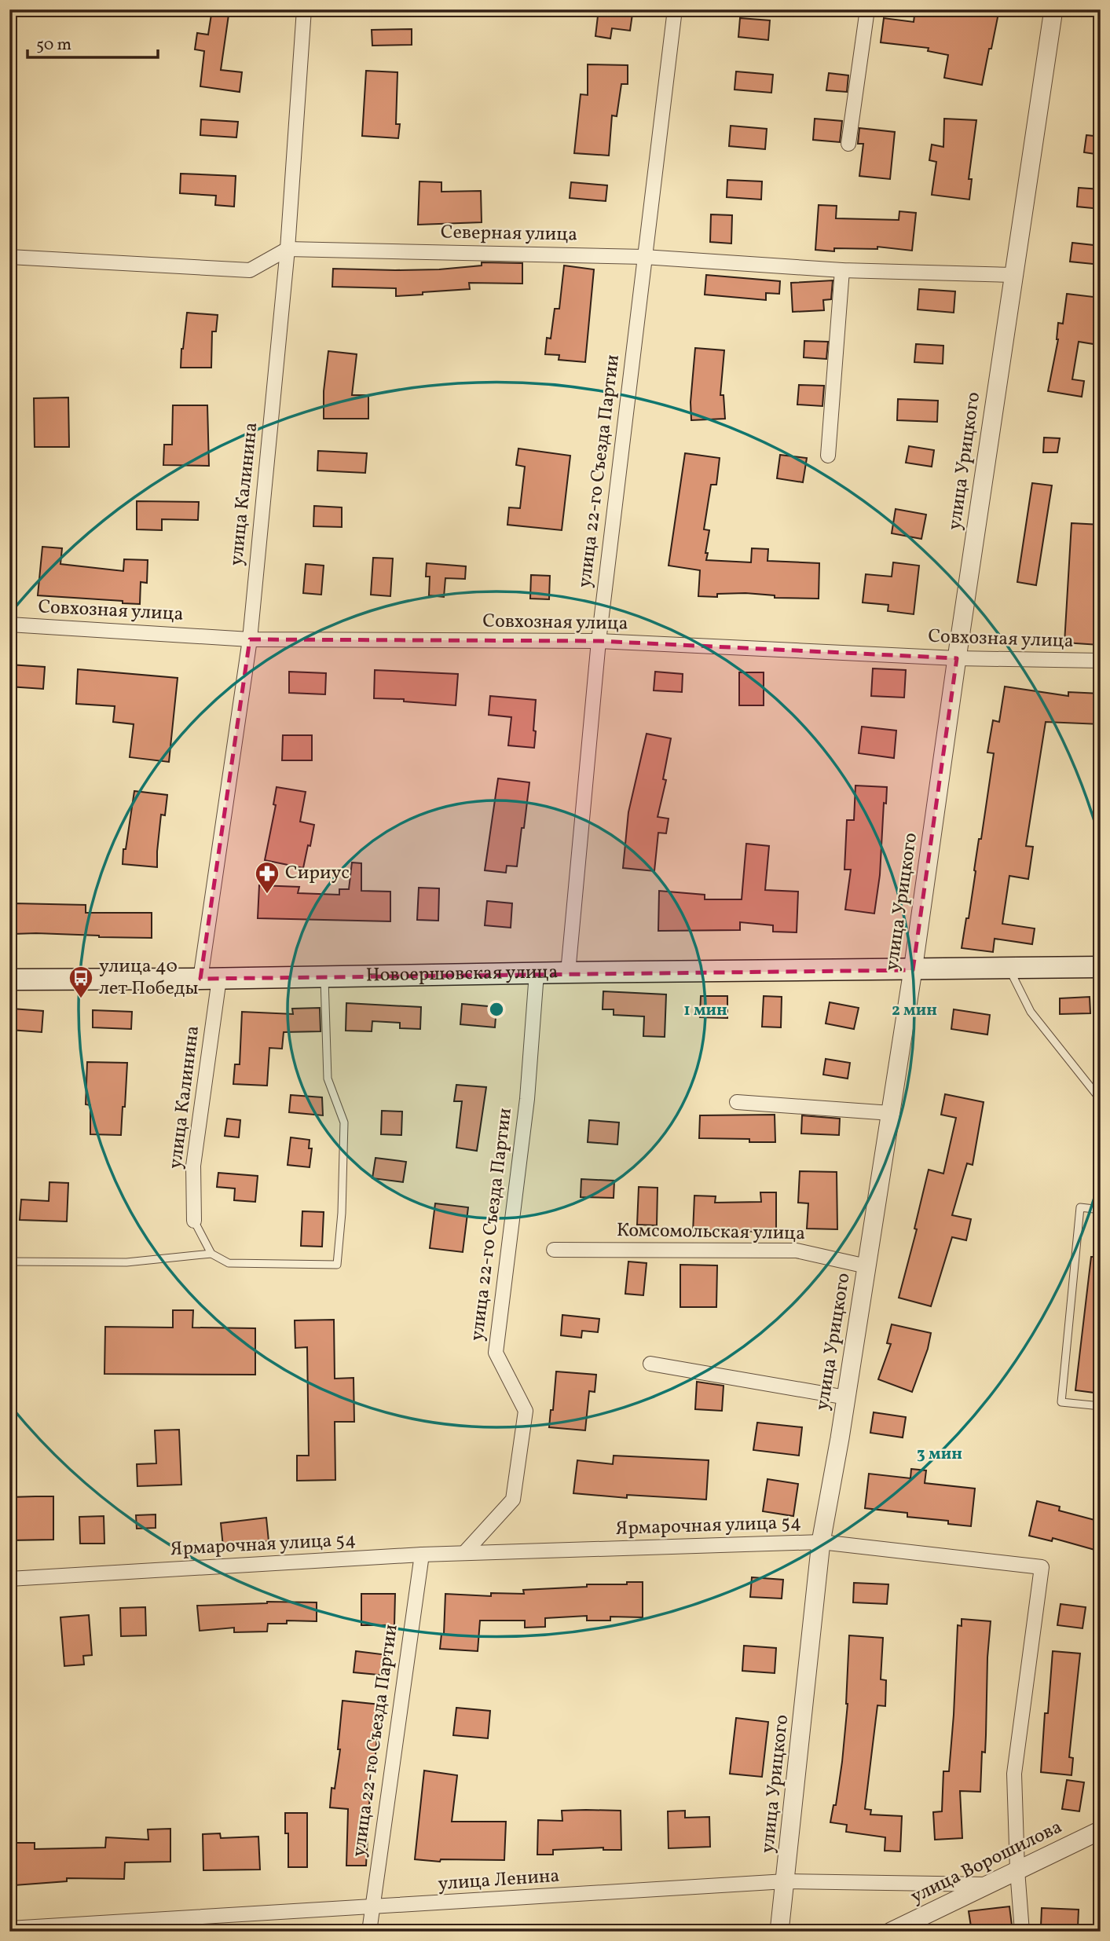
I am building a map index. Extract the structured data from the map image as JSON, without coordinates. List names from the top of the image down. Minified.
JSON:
{"streets":{"main road":["Новоершовская улица"],"street":["Северная улица","улица Урицкого","улица 22-го Съезда Партии","улица Калинина","Совхозная улица","Комсомольская улица","Ярмарочная улица 54","улица Ворошилова","улица Ленина"]},"crossings":[["Северная улица","улица Урицкого"],["Северная улица","улица 22-го Съезда Партии"],["Северная улица","улица Калинина"],["улица Урицкого","Совхозная улица"],["улица Урицкого","Новоершовская улица"],["улица Урицкого","Комсомольская улица"],["улица Урицкого","Ярмарочная улица 54"],["улица Урицкого","улица Ленина"],["улица 22-го Съезда Партии","Совхозная улица"],["улица 22-го Съезда Партии","Новоершовская улица"],["улица 22-го Съезда Партии","Ярмарочная улица 54"],["улица 22-го Съезда Партии","улица Ленина"],["улица Калинина","Совхозная улица"],["улица Калинина","Новоершовская улица"],["Ярмарочная улица 54","улица Ворошилова"],["улица Ворошилова","улица Ленина"]],"places":{"pharmacy":["Сириус"],"bus stop":["улица 40 лет Победы"]},"scale_bar":"50 m","rings":["1 мин","2 мин","3 мин"]}
